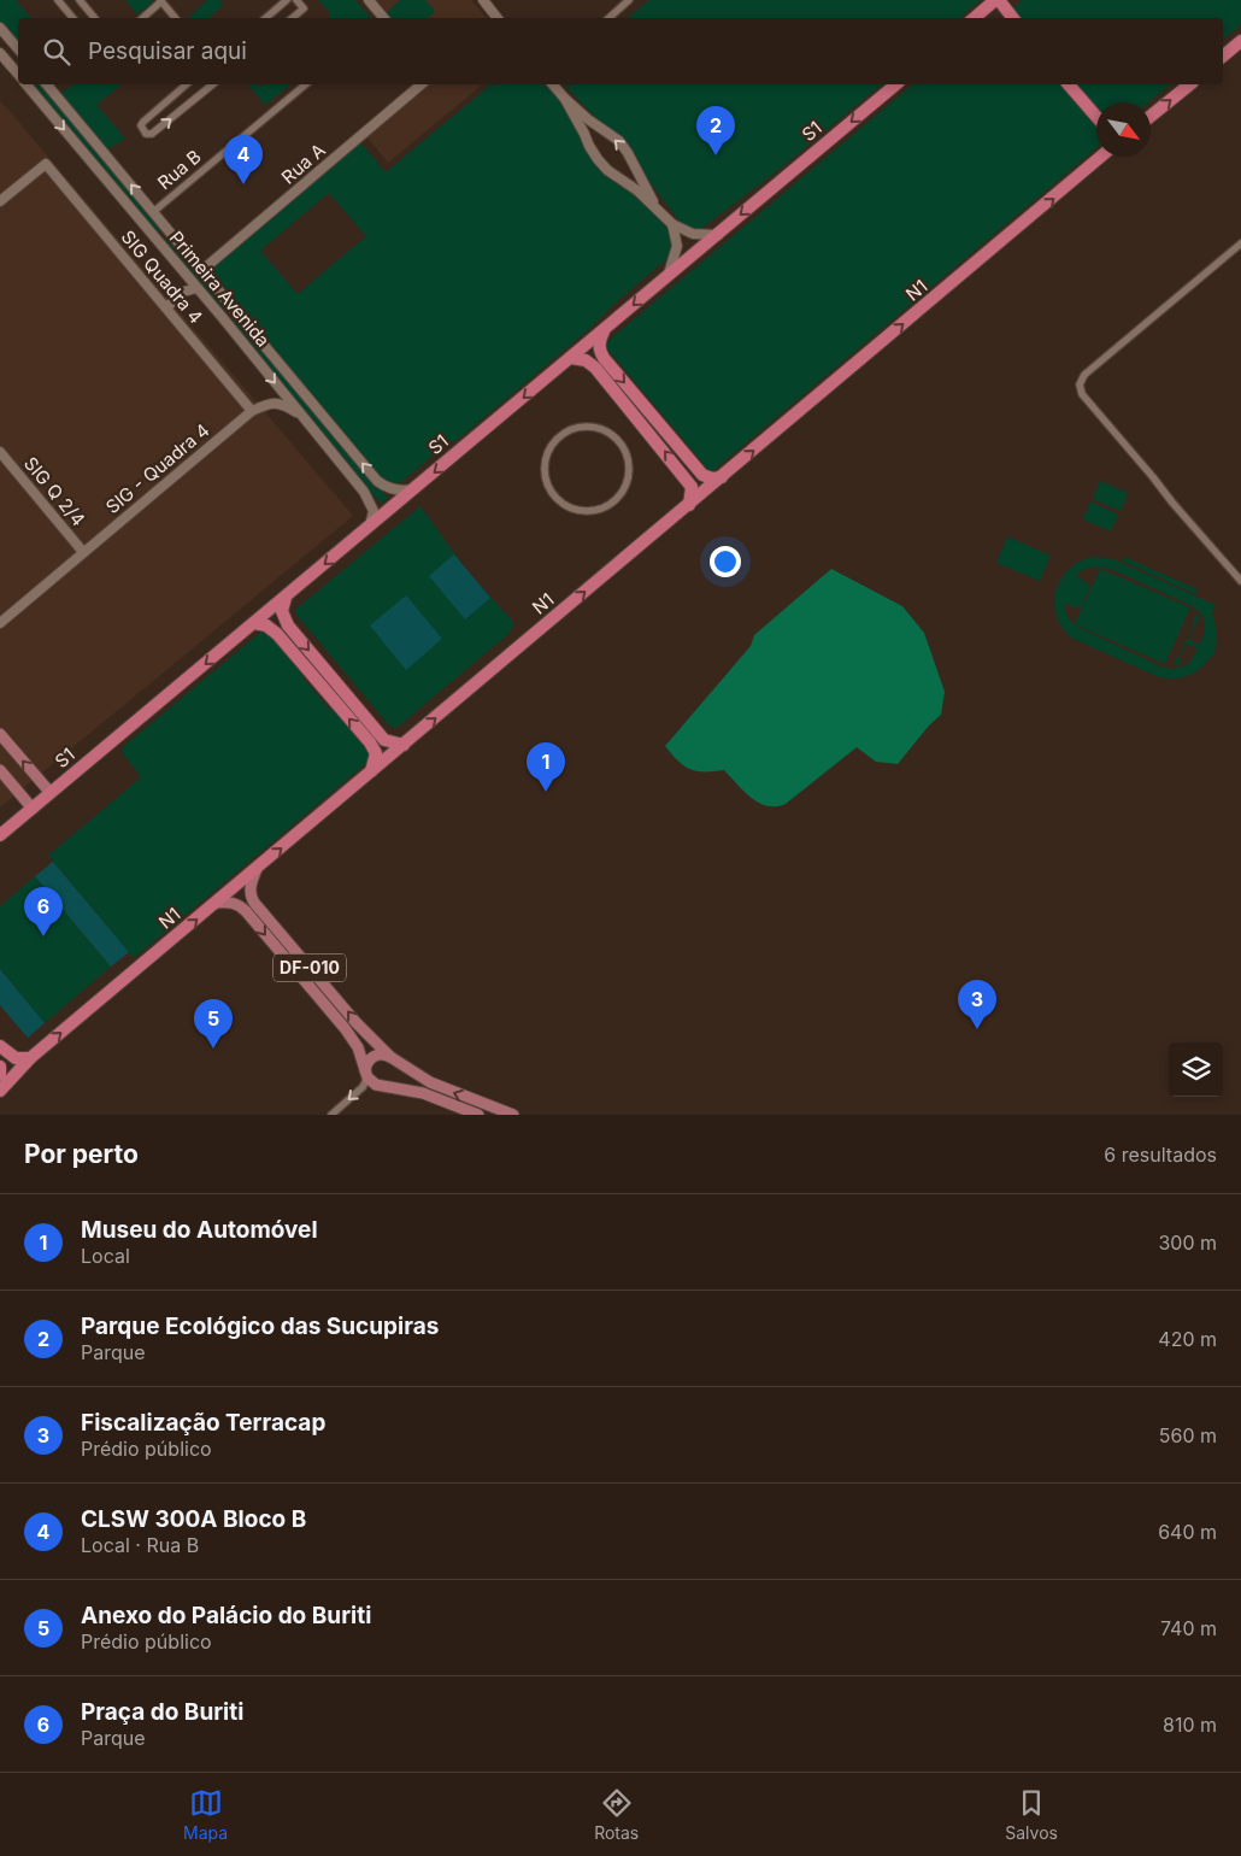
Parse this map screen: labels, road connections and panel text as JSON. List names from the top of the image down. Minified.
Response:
{"streets":{"highway":["S1","N1"],"main road":["DF-010"],"street":["Rua A","Rua B","SIG Quadra 4","Primeira Avenida","SIG - Quadra 4","SIG Q 2/4"]},"crossings":[["S1","Primeira Avenida"],["Rua A","Primeira Avenida"],["Rua B","Primeira Avenida"],["SIG Quadra 4","SIG - Quadra 4"],["N1","DF-010"],["SIG - Quadra 4","SIG Q 2/4"]],"one_way":["S1","N1"],"north":"bottom right","page":{"search":"Pesquisar aqui","pins":["2","4","1","6","3","5"],"heading":["Por perto","6 resultados"],"list":[{"mark":"1","name":"Museu do Automóvel","note":"Local","value":"300 m"},{"mark":"2","name":"Parque Ecológico das Sucupiras","note":"Parque","value":"420 m"},{"mark":"3","name":"Fiscalização Terracap","note":"Prédio público","value":"560 m"},{"mark":"4","name":"CLSW 300A Bloco B","note":"Local · Rua B","value":"640 m"},{"mark":"5","name":"Anexo do Palácio do Buriti","note":"Prédio público","value":"740 m"},{"mark":"6","name":"Praça do Buriti","note":"Parque","value":"810 m"}],"nav":["Mapa","Rotas","Salvos"]}}
